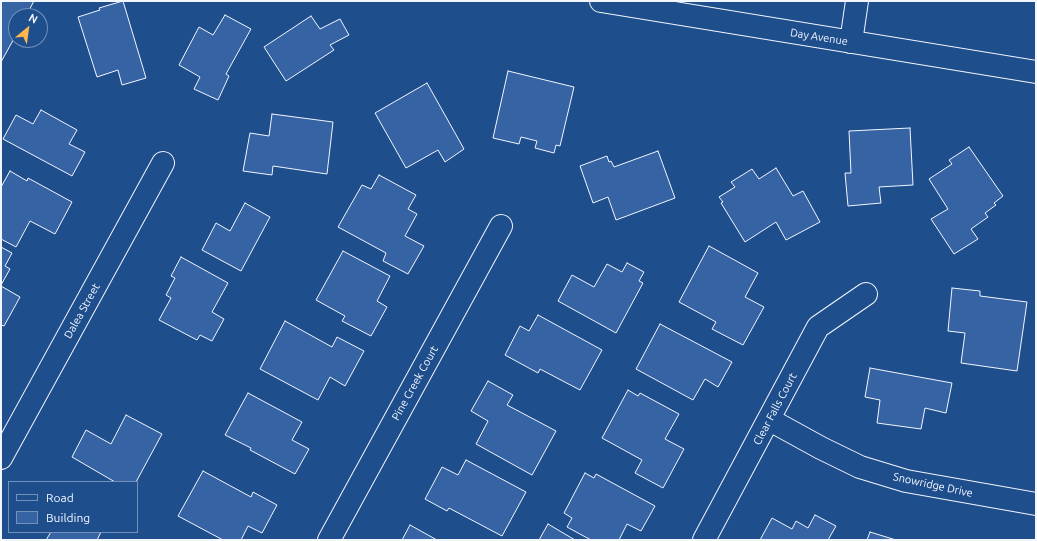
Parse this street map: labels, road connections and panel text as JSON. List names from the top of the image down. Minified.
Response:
{"streets":{"street":["Day Avenue","Dalea Street","Pine Creek Court","Clear Falls Court","Snowridge Drive"]},"crossings":[["Clear Falls Court","Snowridge Drive"]],"legend":["Road","Building"],"north":"top right"}
